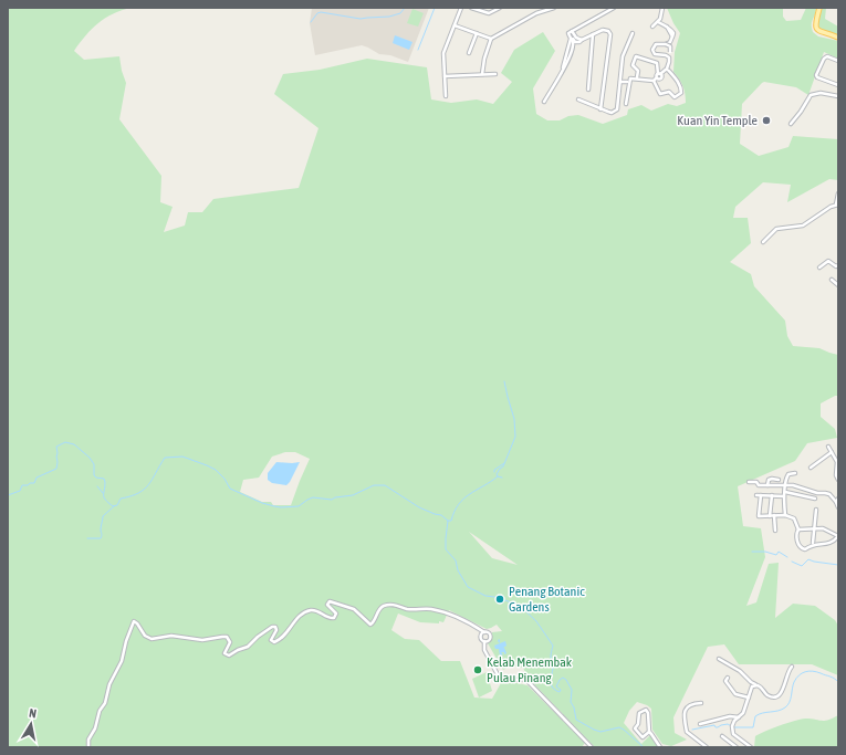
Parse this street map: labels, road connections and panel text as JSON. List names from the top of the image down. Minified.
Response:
{"places":["Kuan Yin Temple","Penang Botanic Gardens","Kelab Menembak Pulau Pinang"],"north":"top"}
